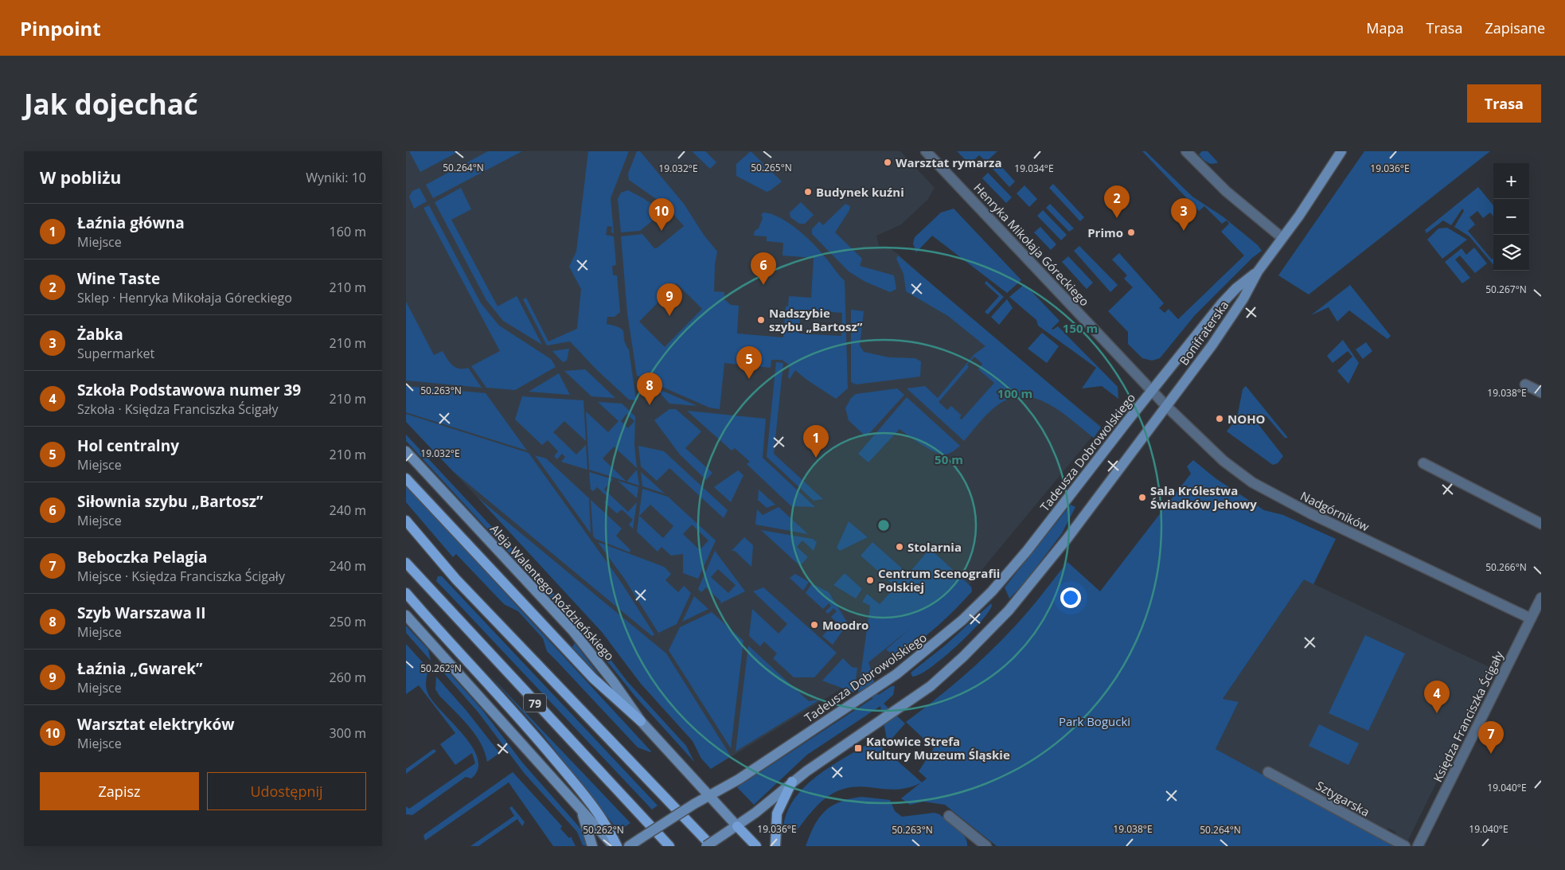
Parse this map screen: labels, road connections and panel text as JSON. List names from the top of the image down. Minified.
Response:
{"streets":{"main road":["79"],"street":["Henryka Mikołaja Góreckiego","Bonifraterska","Tadeusza Dobrowolskiego","Nadgórników","Aleja Walentego Roździeńskiego","Księdza Franciszka Ścigały","Sztygarska"]},"crossings":[["Henryka Mikołaja Góreckiego","Bonifraterska"],["Henryka Mikołaja Góreckiego","Tadeusza Dobrowolskiego"],["Henryka Mikołaja Góreckiego","Nadgórników"],["Bonifraterska","Tadeusza Dobrowolskiego"],["Bonifraterska","Nadgórników"],["Tadeusza Dobrowolskiego","Nadgórników"],["Tadeusza Dobrowolskiego","Aleja Walentego Roździeńskiego"],["Nadgórników","Księdza Franciszka Ścigały"]],"parks":["Park Bogucki"],"places":{"other":["Warsztat rymarza","Budynek kuźni","Primo","Nadszybie szybu „Bartosz”","NOHO","Sala Królestwa Świadków Jehowy","Stolarnia","Centrum Scenografii Polskiej","Moodro"],"transit":["Katowice Strefa Kultury Muzeum Śląskie"]},"page":{"header":"Pinpoint","nav":["Mapa","Trasa","Zapisane"],"buttons":["Trasa",["Zapisz","Udostępnij"]],"title":"Jak dojechać","heading":["W pobliżu","Wyniki: 10"],"map_buttons":["+","−"],"pins":["2","3","10","6","9","5","8","1","4","7"],"list":[{"mark":"1","name":"Łaźnia główna","note":"Miejsce","value":"160 m"},{"mark":"2","name":"Wine Taste","note":"Sklep · Henryka Mikołaja Góreckiego","value":"210 m"},{"mark":"3","name":"Żabka","note":"Supermarket","value":"210 m"},{"mark":"4","name":"Szkoła Podstawowa numer 39","note":"Szkoła · Księdza Franciszka Ścigały","value":"210 m"},{"mark":"5","name":"Hol centralny","note":"Miejsce","value":"210 m"},{"mark":"6","name":"Siłownia szybu „Bartosz”","note":"Miejsce","value":"240 m"},{"mark":"7","name":"Beboczka Pelagia","note":"Miejsce · Księdza Franciszka Ścigały","value":"240 m"},{"mark":"8","name":"Szyb Warszawa II","note":"Miejsce","value":"250 m"},{"mark":"9","name":"Łaźnia „Gwarek”","note":"Miejsce","value":"260 m"},{"mark":"10","name":"Warsztat elektryków","note":"Miejsce","value":"300 m"}]},"coordinates":["50.265°N","50.264°N","19.032°E","19.034°E","19.036°E","50.267°N","50.263°N","19.038°E","50.266°N","50.262°N","19.040°E"],"rings":["150 m","100 m","50 m"]}
